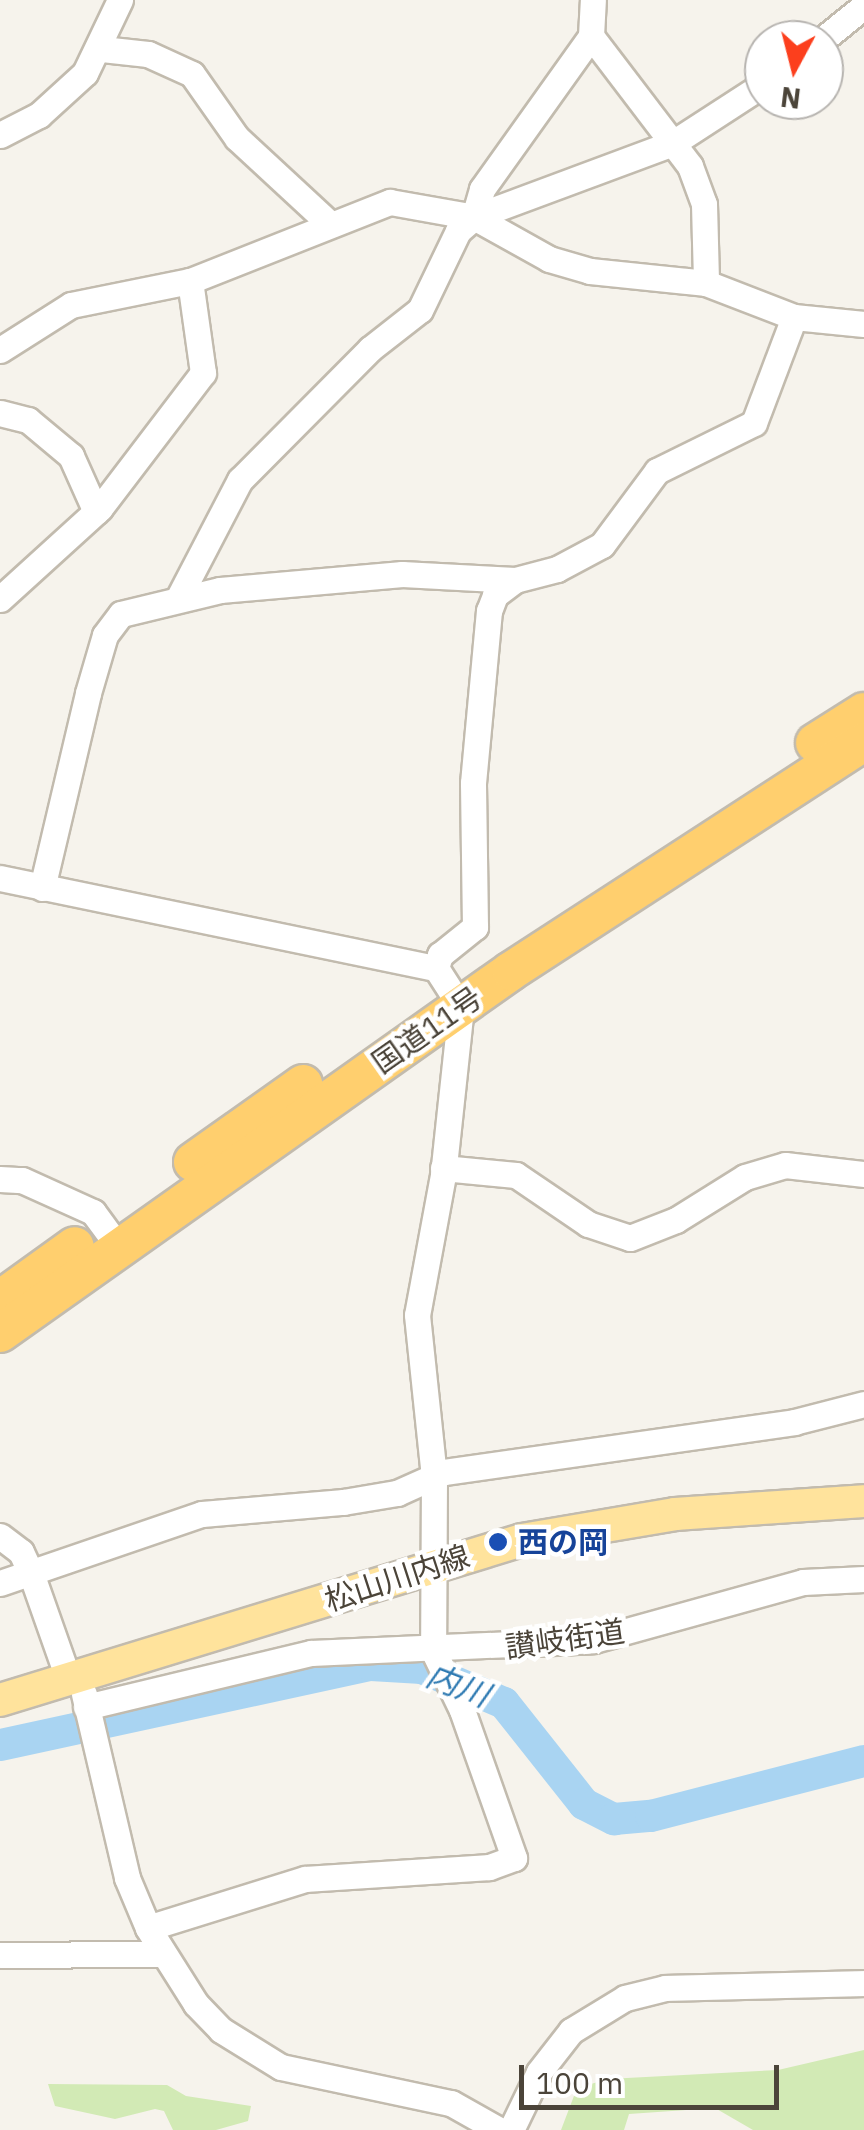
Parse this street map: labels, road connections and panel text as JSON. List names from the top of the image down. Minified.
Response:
{"streets":{"highway":["国道11号"],"main road":["松山川内線"],"street":["讃岐街道"]},"water":["内川"],"places":["西の岡"],"scale_bar":"100 m","north":"bottom"}
